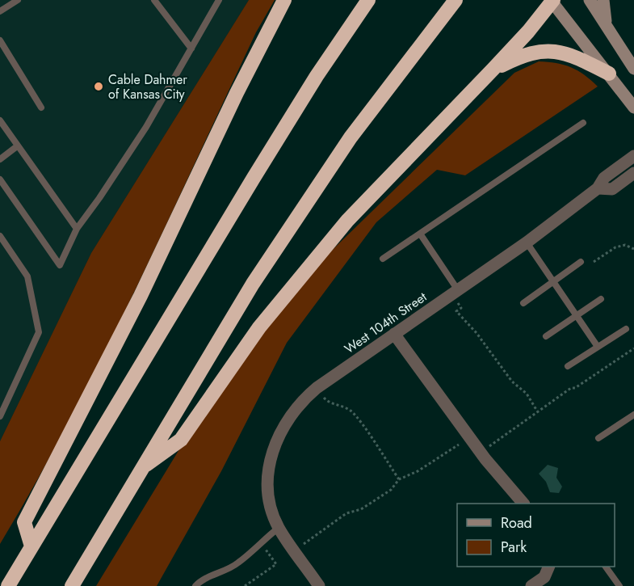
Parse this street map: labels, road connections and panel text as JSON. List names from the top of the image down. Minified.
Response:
{"streets":{"street":["West 104th Street"]},"places":["Cable Dahmer of Kansas City"],"legend":["Road","Park"]}
